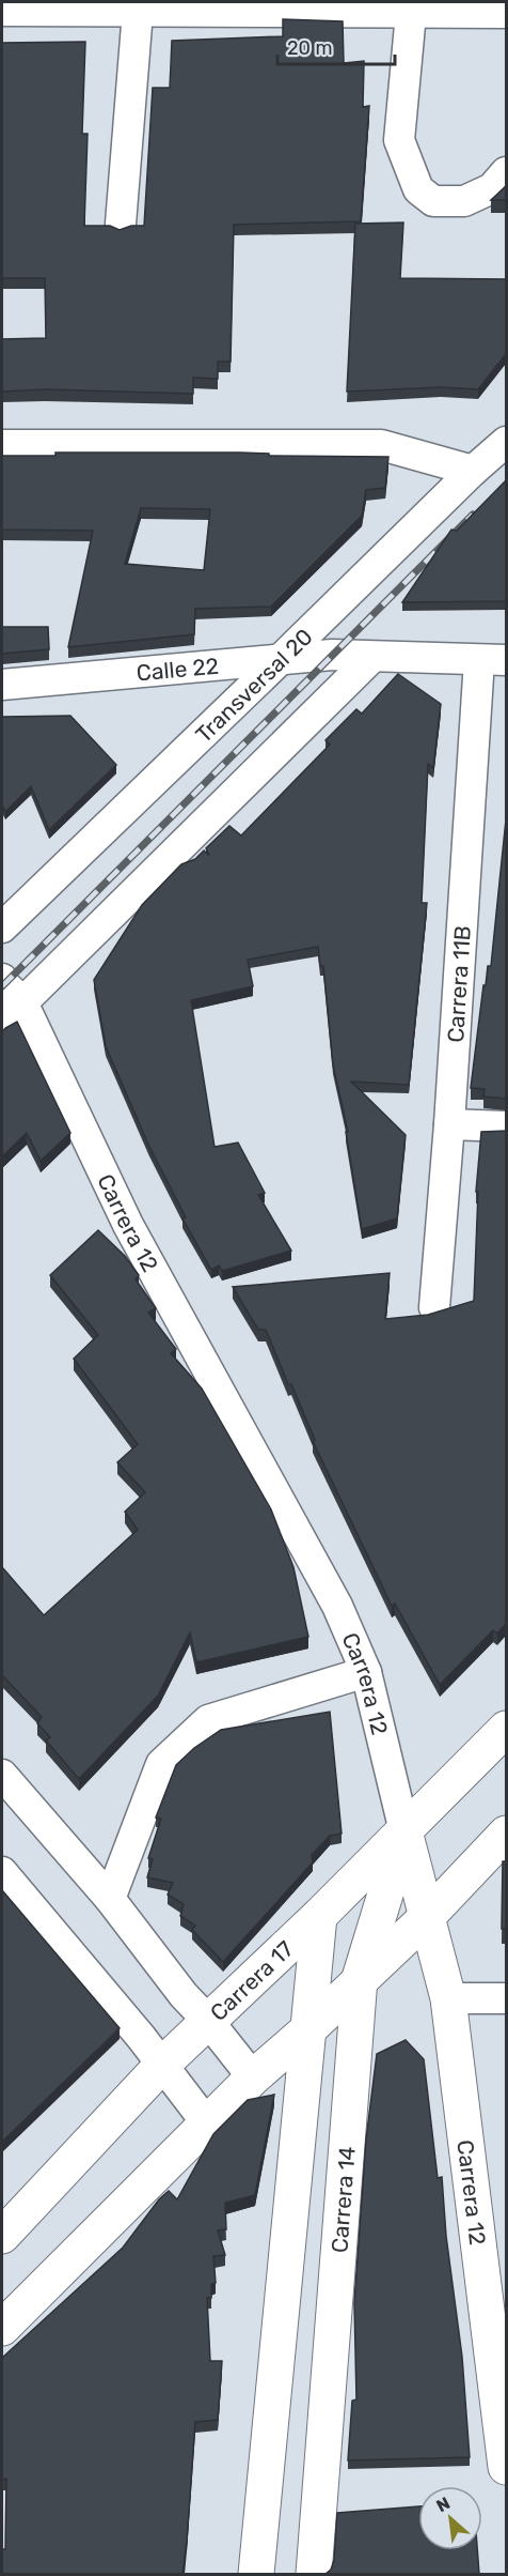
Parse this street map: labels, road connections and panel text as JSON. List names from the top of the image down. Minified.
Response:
{"streets":{"street":["Calle 22","Transversal 20","Carrera 11B","Carrera 12","Carrera 17","Carrera 14"]},"crossings":[["Calle 22","Transversal 20"],["Calle 22","Carrera 11B"],["Carrera 12","Carrera 17"],["Carrera 12","Carrera 14"],["Carrera 17","Carrera 14"]],"scale_bar":"20 m","north":"top left"}
